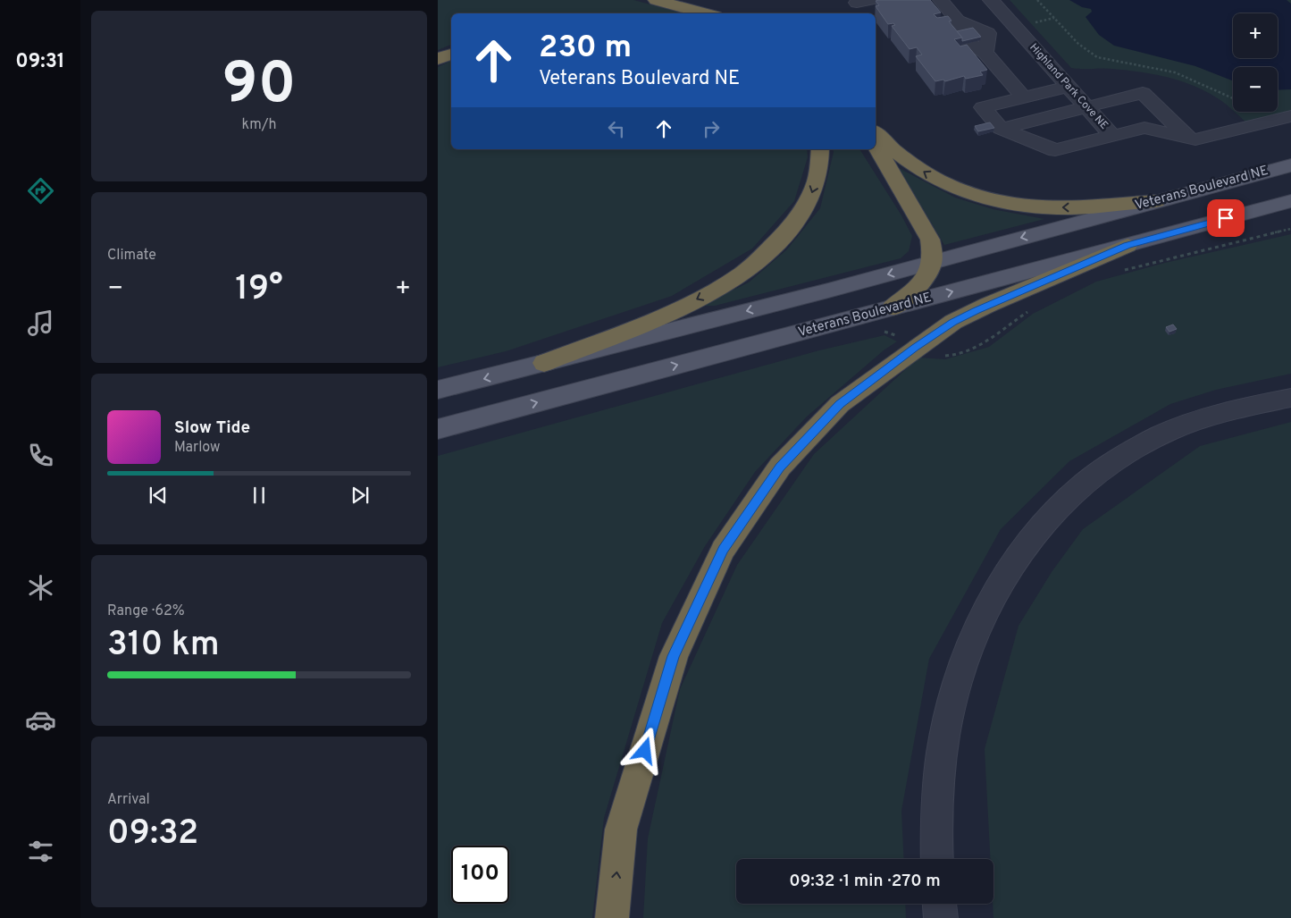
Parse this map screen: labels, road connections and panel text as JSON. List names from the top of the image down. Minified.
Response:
{"streets":{"main road":["Veterans Boulevard NE"],"street":["Highland Park Cove NE"]},"page":{"tabs":"09:31","tile":[["90","km/h"],"Climate",["Range · 62%","310 km"],["Arrival","09:32"]],"map_buttons":["+","−"],"turn":["230 m","Veterans Boulevard NE"],"heat":["−","19°","+"],"song":["Slow Tide","Marlow"],"limit":"100","trip":"09:32 · 1 min · 270 m"}}
